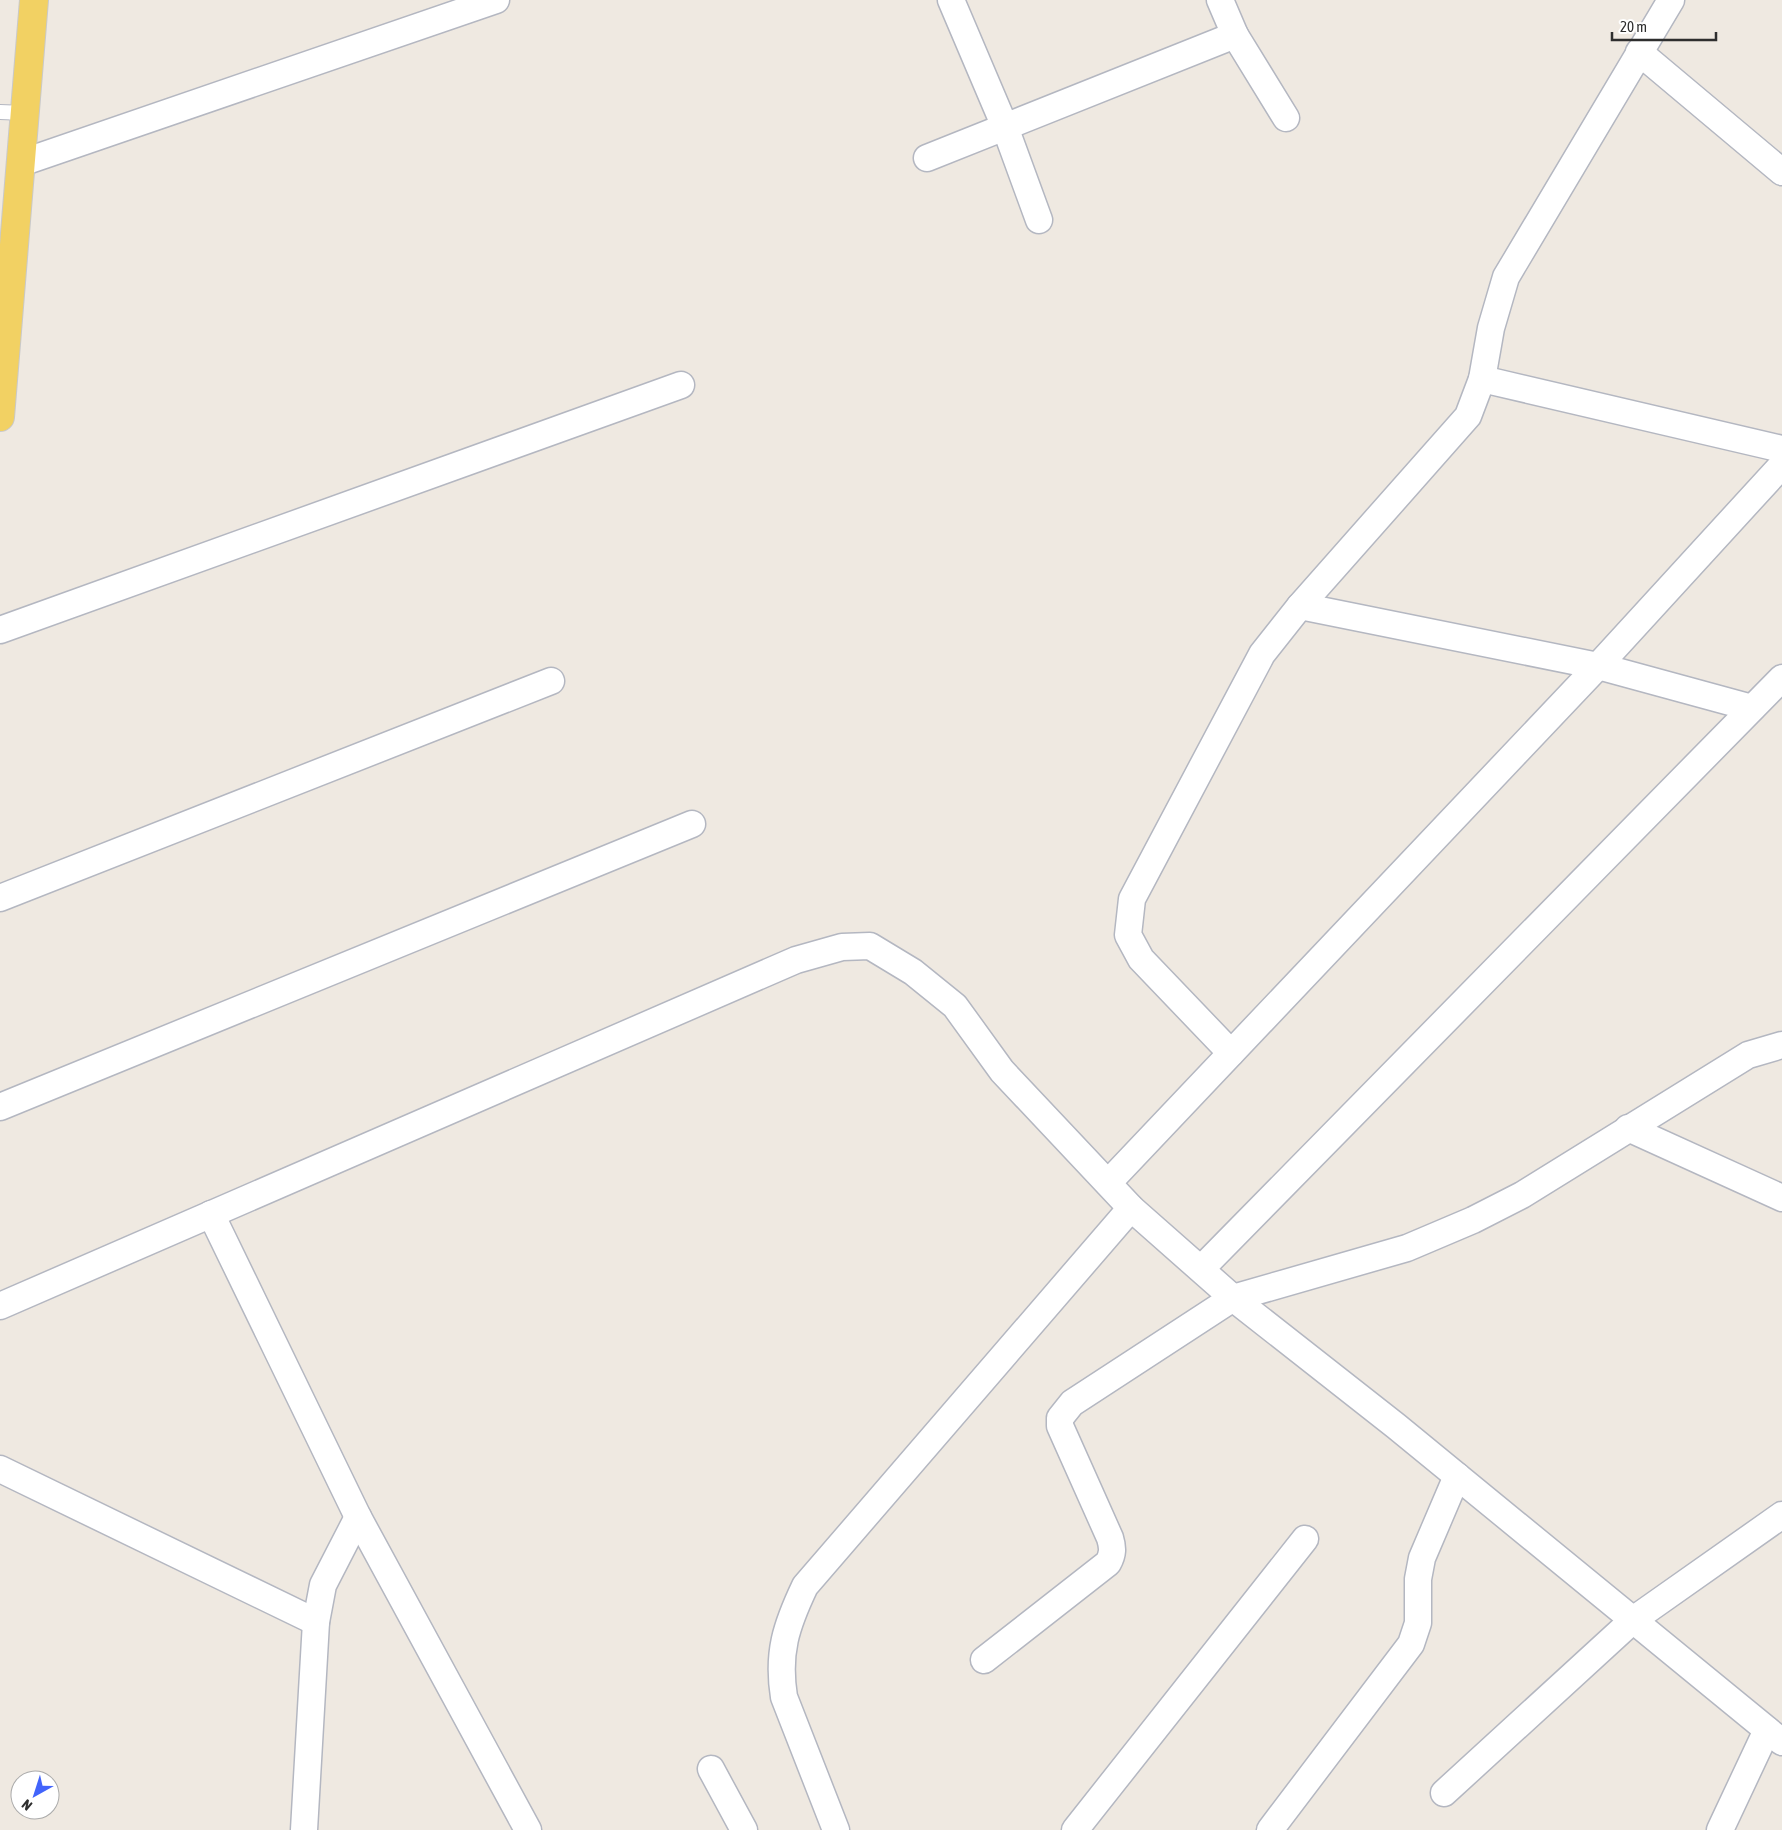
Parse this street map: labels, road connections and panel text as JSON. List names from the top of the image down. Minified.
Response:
{"scale_bar":"20 m","north":"bottom left"}
